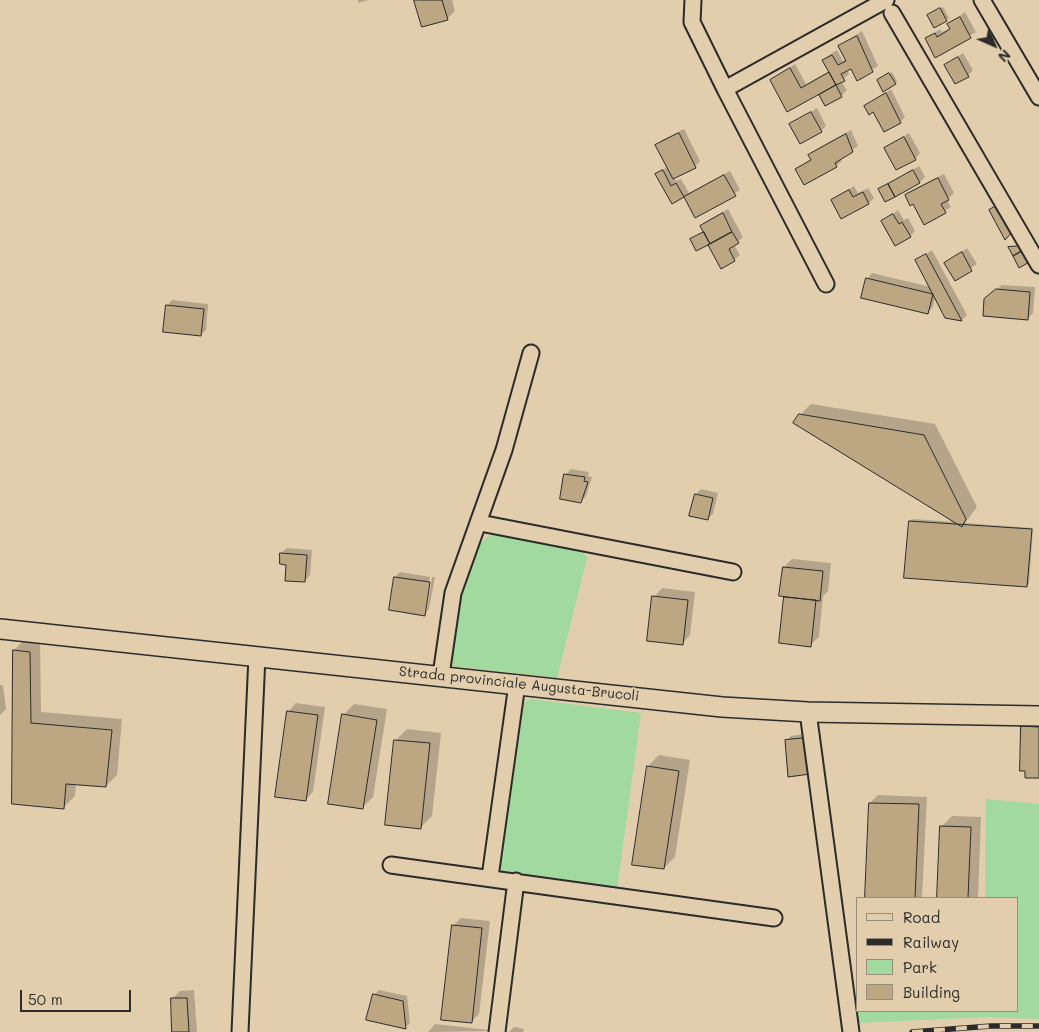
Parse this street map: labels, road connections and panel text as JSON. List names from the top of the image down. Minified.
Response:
{"streets":{"main road":["Strada provinciale Augusta-Brucoli"]},"legend":["Road","Railway","Park","Building"],"scale_bar":"50 m","north":"bottom right"}
